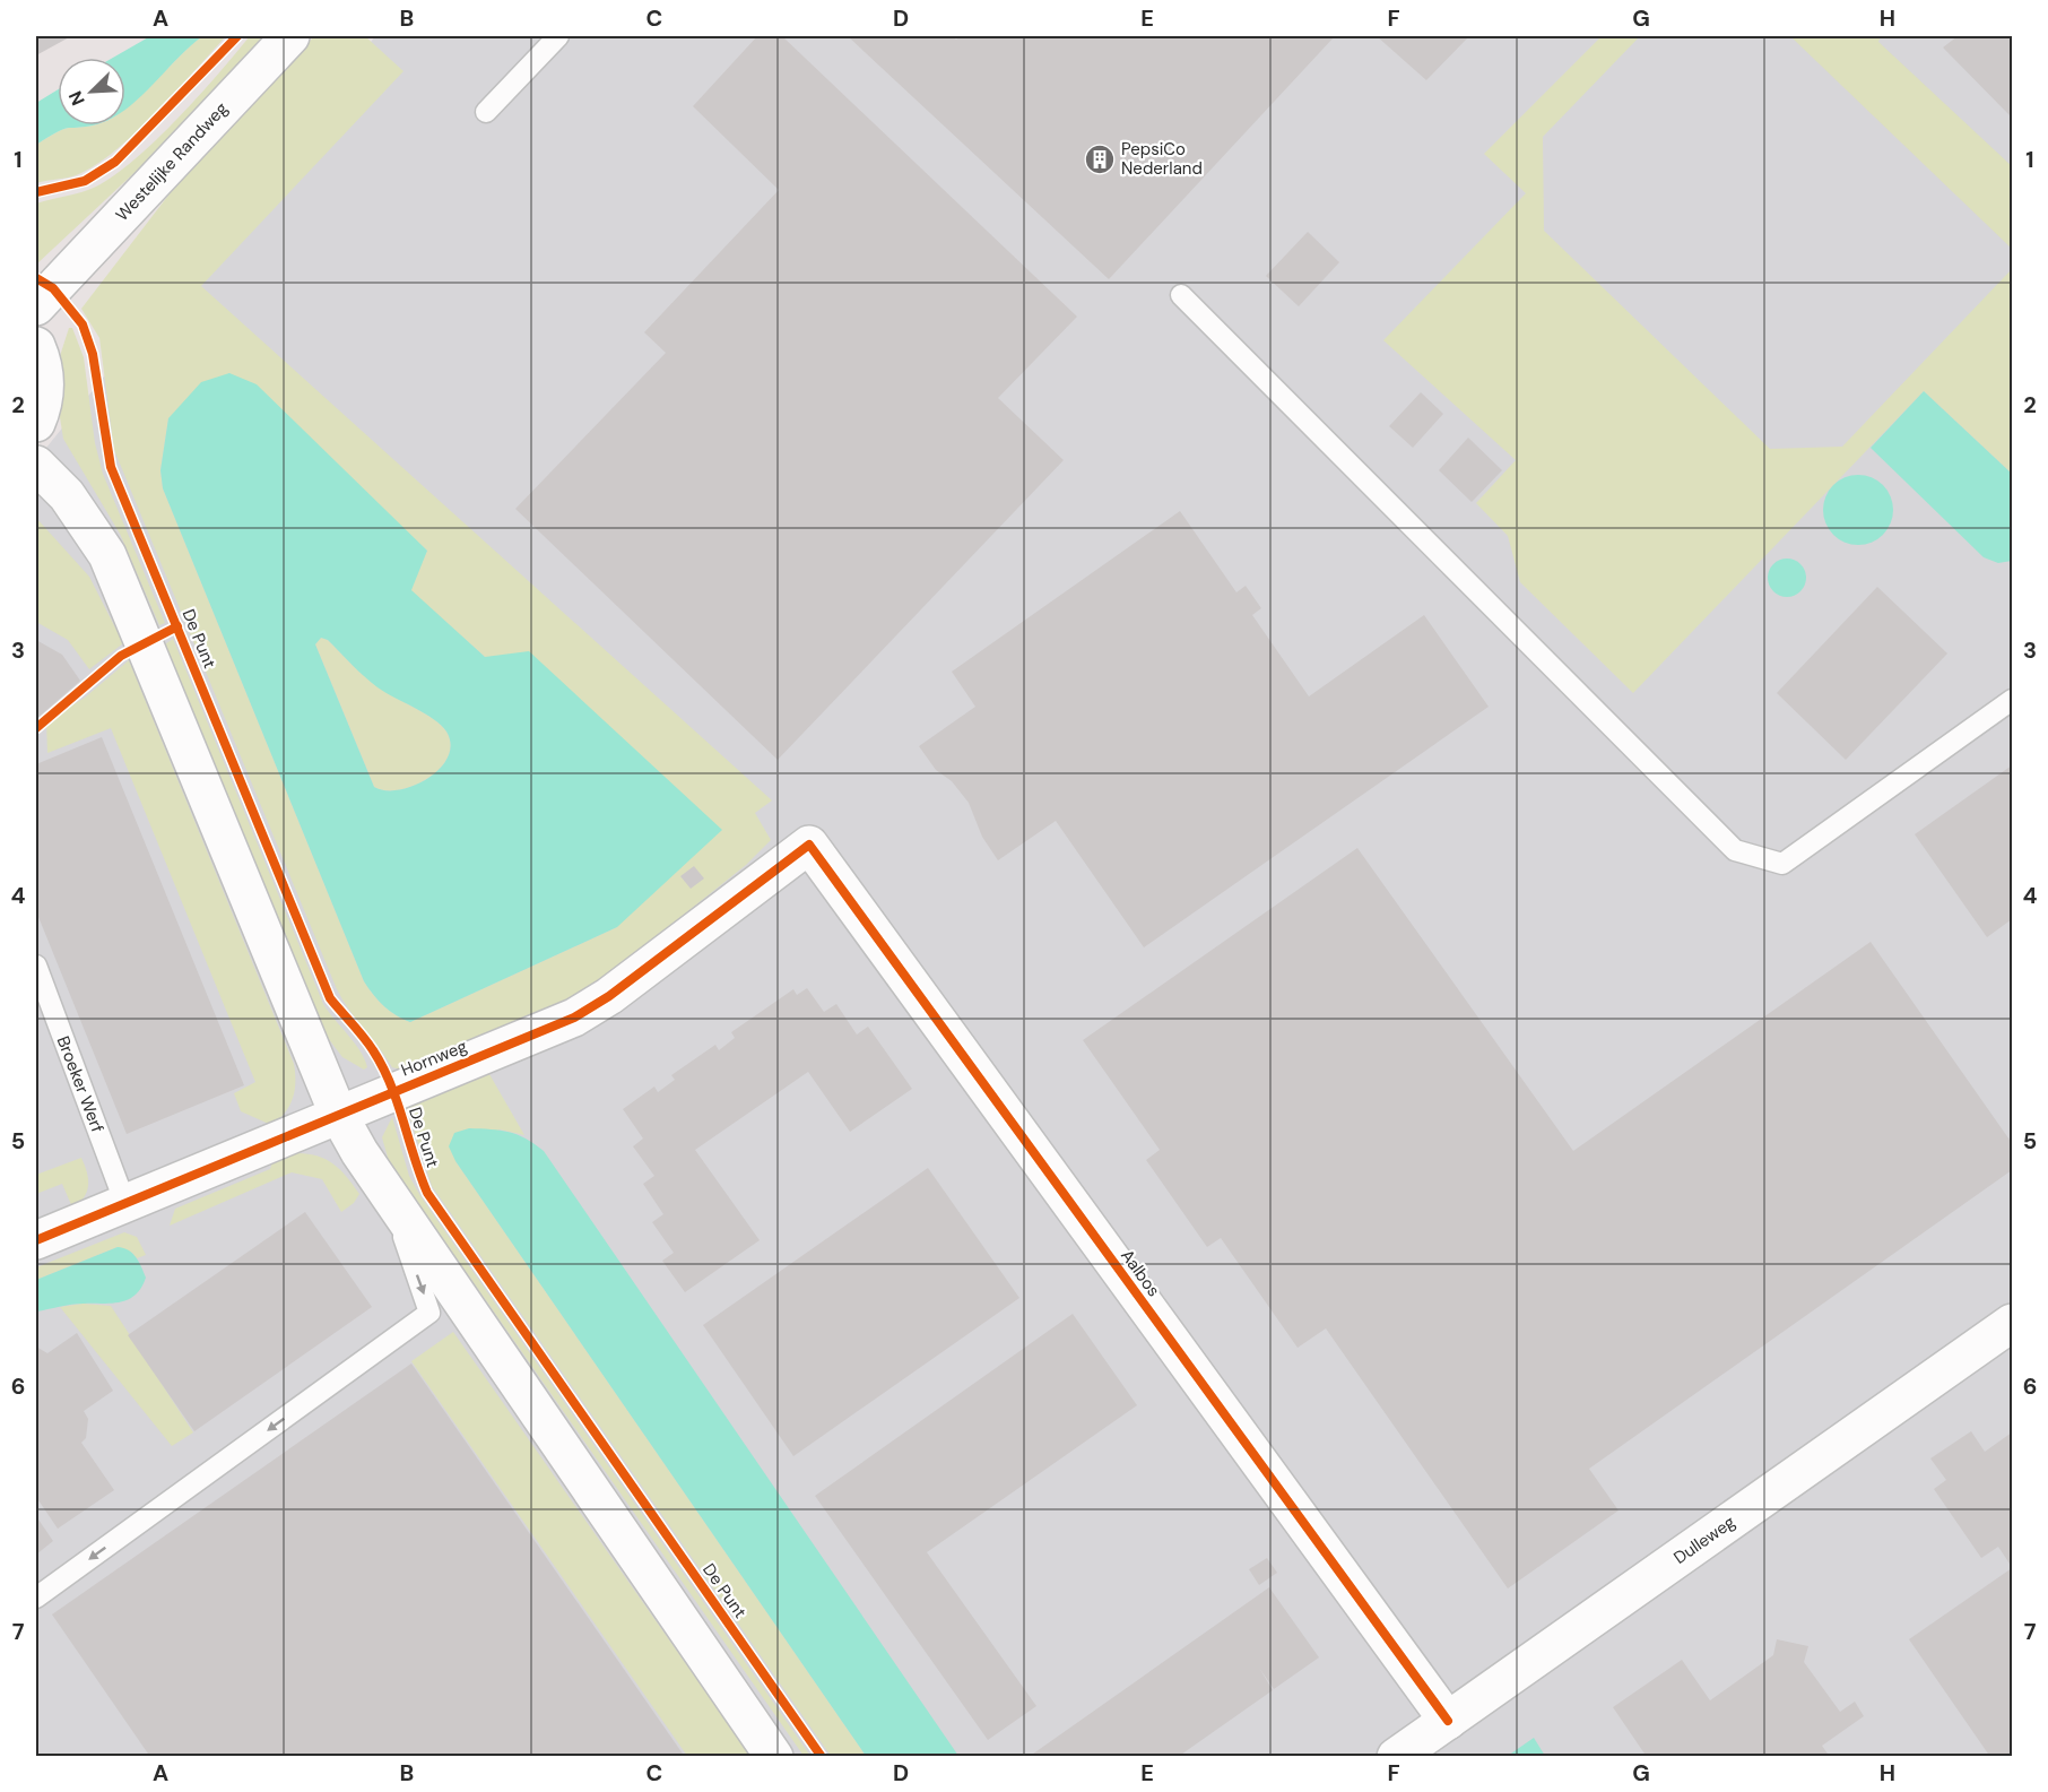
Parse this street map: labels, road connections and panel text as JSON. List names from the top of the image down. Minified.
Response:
{"streets":{"street":["Westelijke Randweg","Hornweg","Aalbos","Dulleweg"],"lane":["Broeker Werf"],"cycle path":["De Punt"]},"crossings":[["Hornweg","Broeker Werf"],["Hornweg","Aalbos"],["Aalbos","Dulleweg"]],"places":{"building":["PepsiCo Nederland"]},"north":"bottom left","grid":{"columns":["A","B","C","D","E","F","G","H"],"rows":["1","2","3","4","5","6","7"]}}
